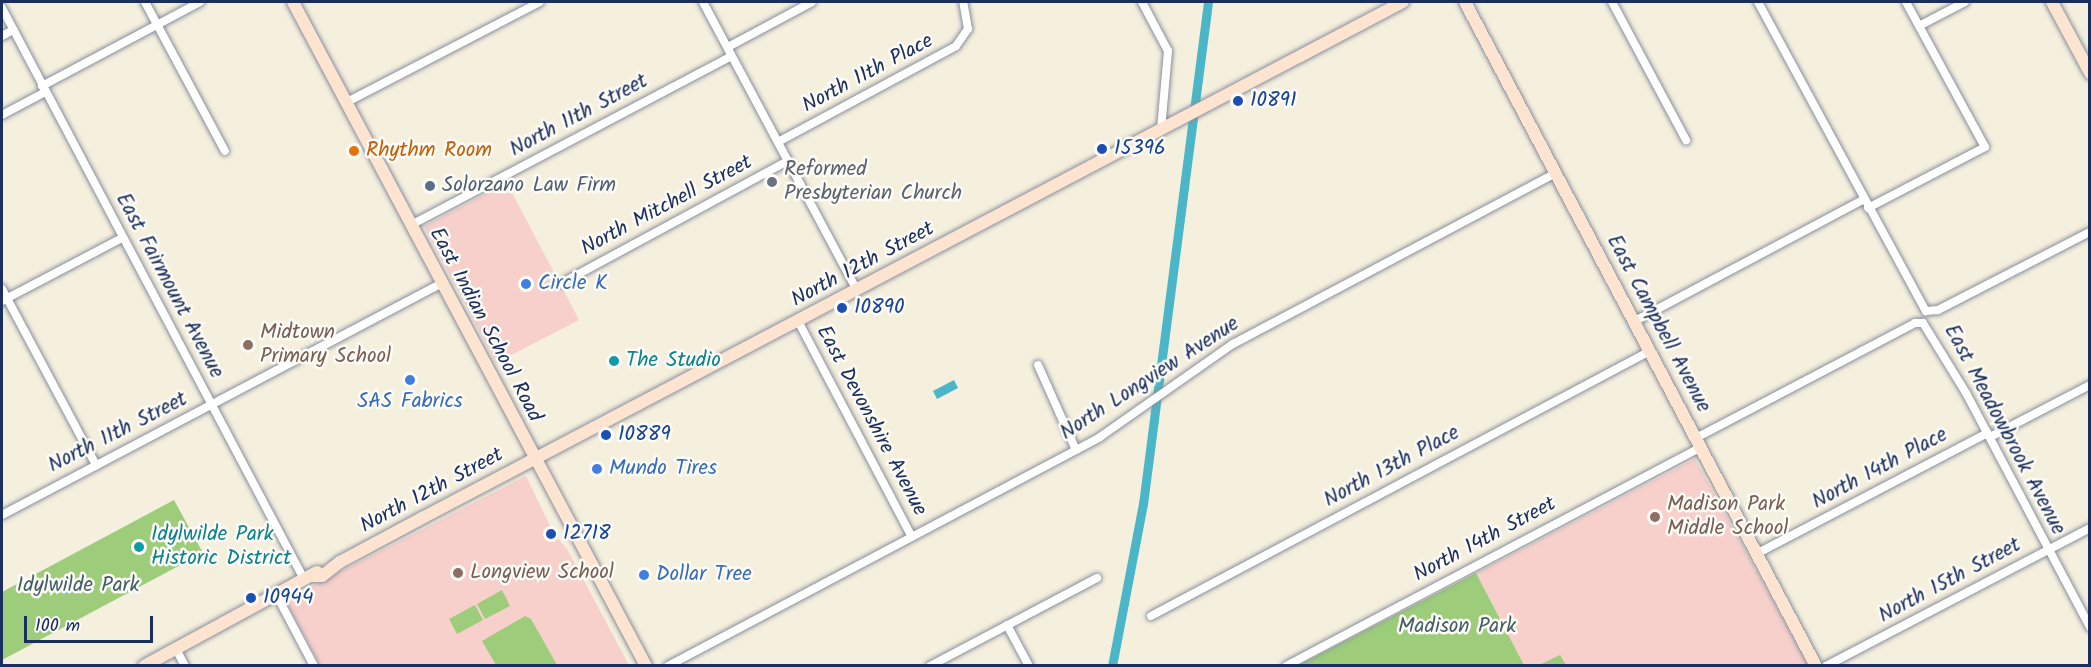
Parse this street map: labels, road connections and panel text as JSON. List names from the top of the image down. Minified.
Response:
{"streets":{"street":["North 11th Place","North 11th Street","North Mitchell Street","North 12th Street","East Fairmount Avenue","East Campbell Avenue","East Indian School Road","North Longview Avenue","East Devonshire Avenue","East Meadowbrook Avenue","North 13th Place","North 14th Place","North 14th Street","North 15th Street"]},"crossings":[["North 11th Street","East Fairmount Avenue"],["North 11th Street","East Indian School Road"],["North 12th Street","East Fairmount Avenue"],["North 12th Street","East Indian School Road"],["North 12th Street","East Devonshire Avenue"],["East Campbell Avenue","North Longview Avenue"],["East Campbell Avenue","North 13th Place"],["East Campbell Avenue","North 14th Place"],["East Campbell Avenue","North 14th Street"],["North Longview Avenue","East Devonshire Avenue"],["East Meadowbrook Avenue","North 14th Place"],["East Meadowbrook Avenue","North 14th Street"],["East Meadowbrook Avenue","North 15th Street"]],"parks":["Idylwilde Park","Madison Park"],"places":["10891","15396","Rhythm Room","Reformed Presbyterian Church","Solorzano Law Firm","Circle K","10890","Midtown Primary School","The Studio","SAS Fabrics","10889","Mundo Tires","Madison Park Middle School","12718","Idylwilde Park Historic District","Longview School","Dollar Tree","10944"],"scale_bar":"100 m"}
